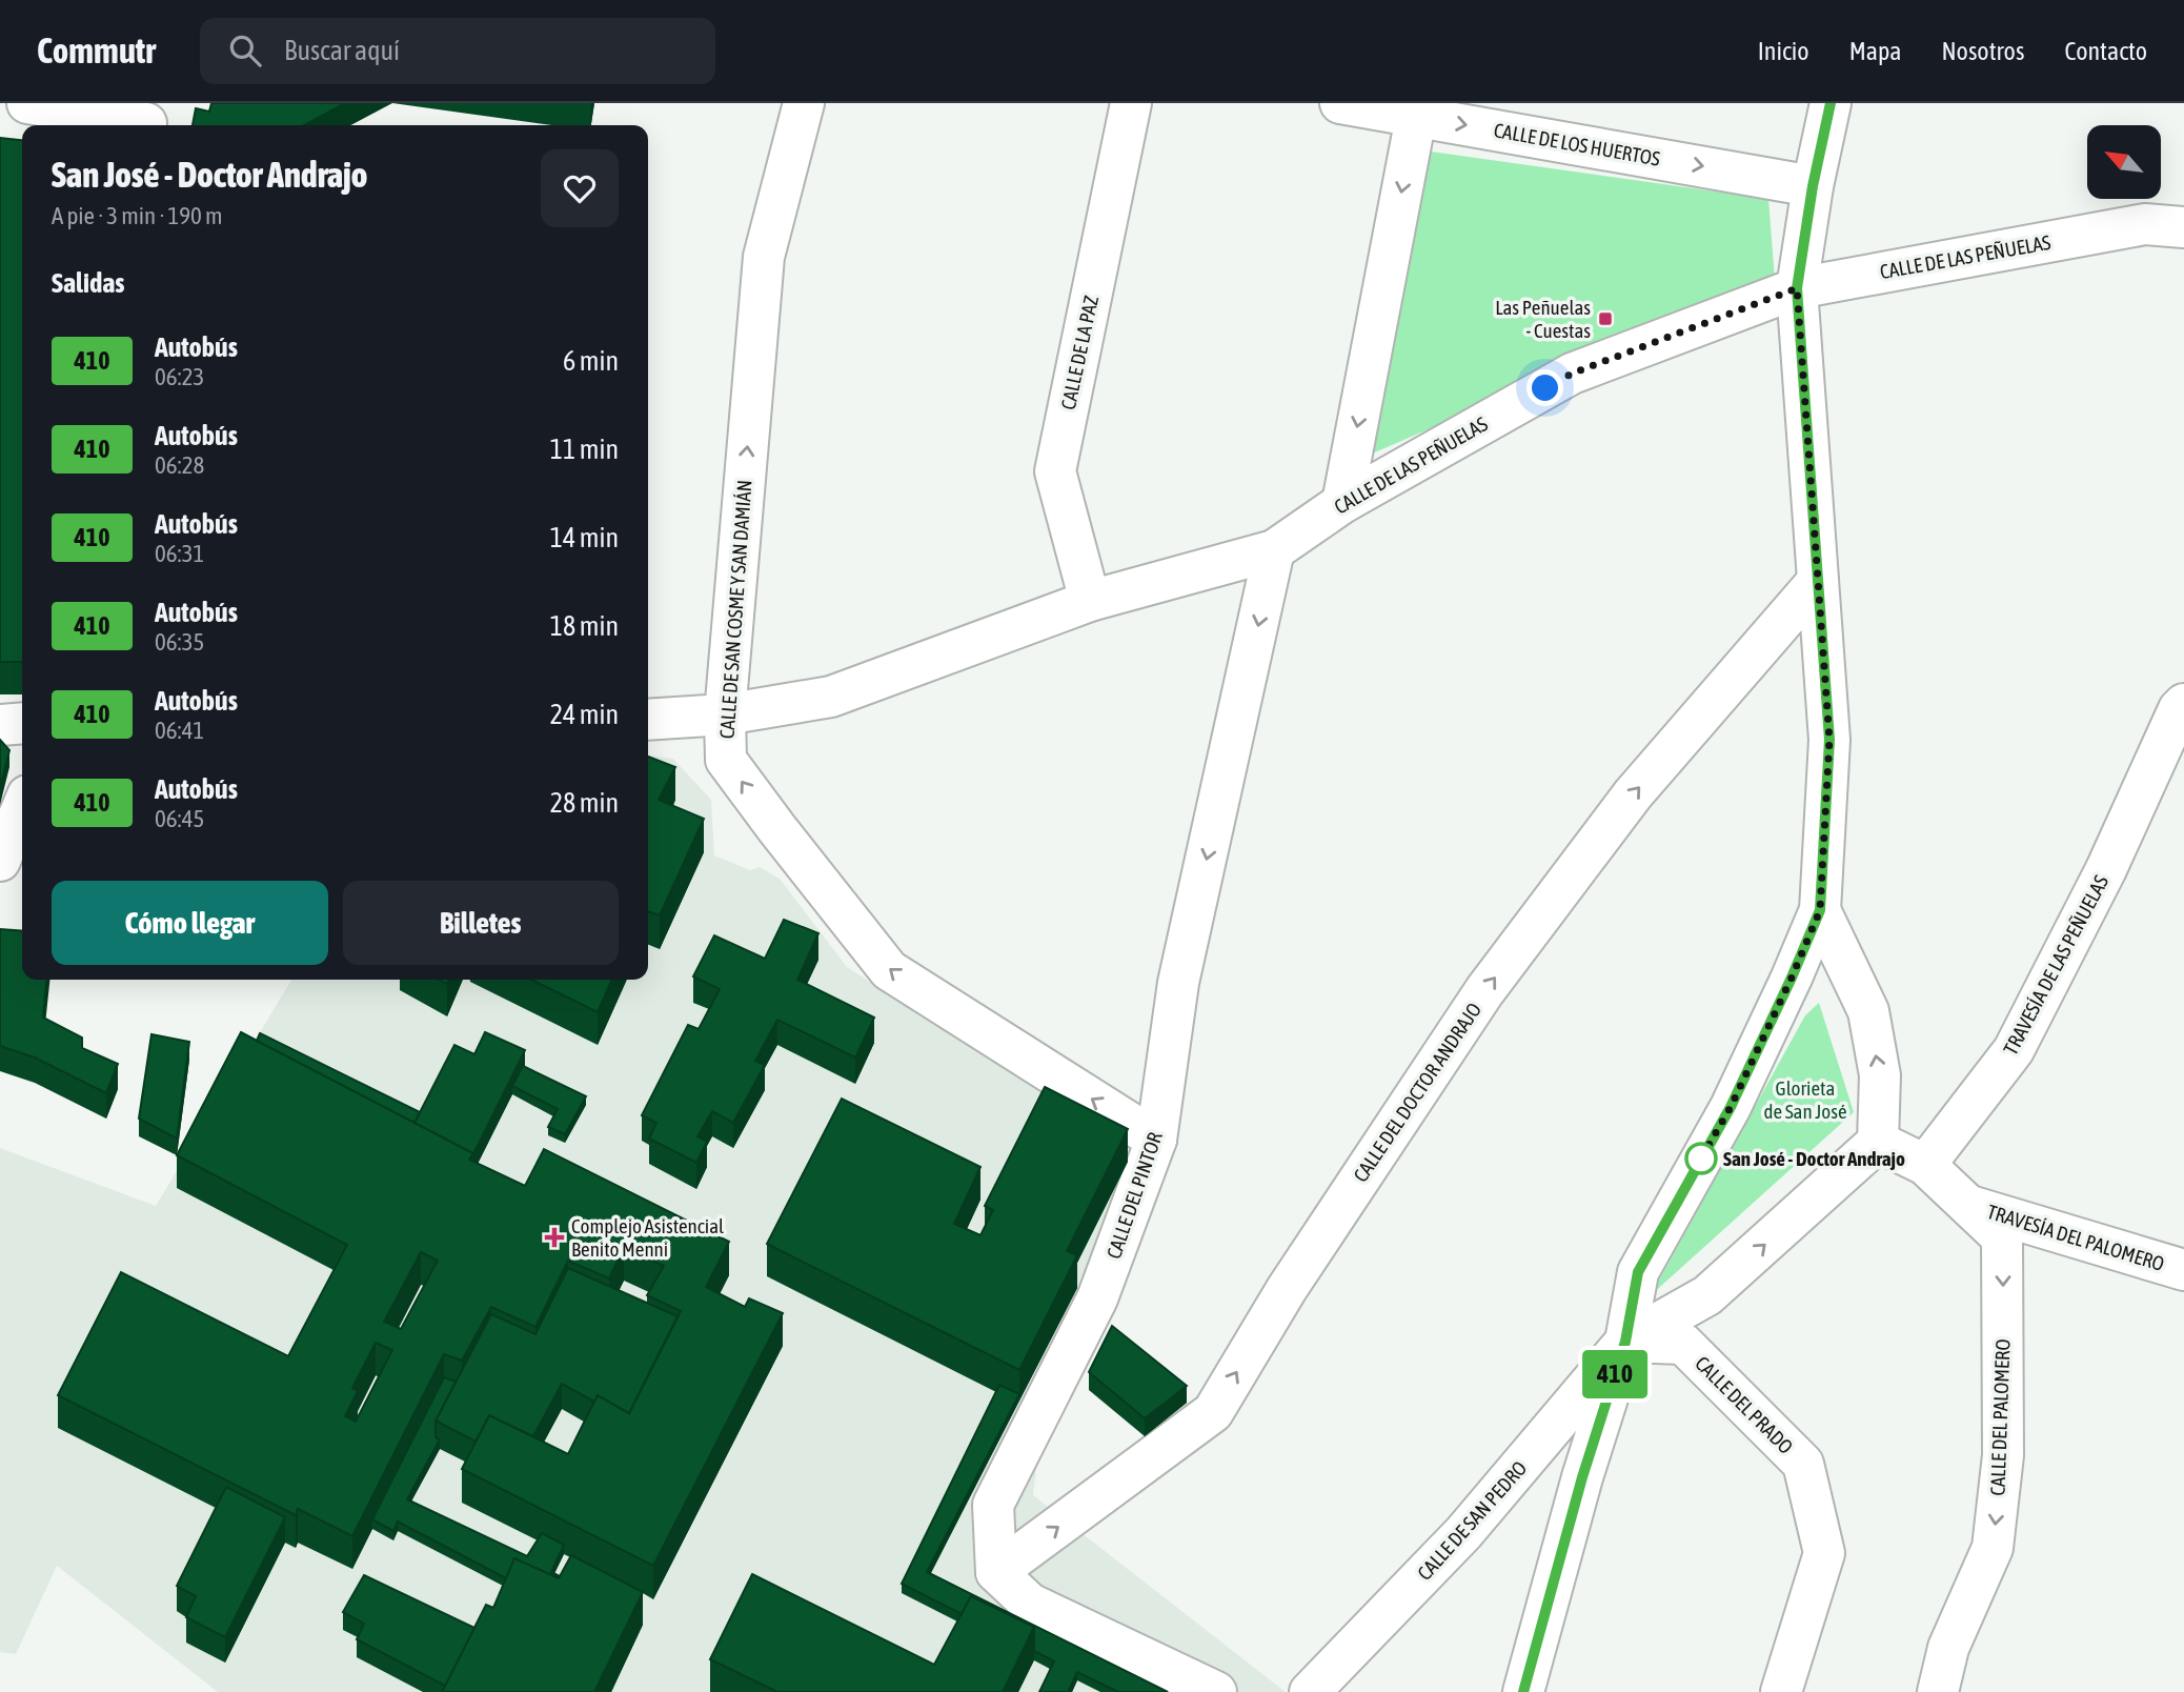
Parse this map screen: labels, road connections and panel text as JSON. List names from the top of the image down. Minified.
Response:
{"streets":{"street":["CALLE DE LOS HUERTOS","CALLE DE LAS PEÑUELAS","CALLE DE LA PAZ","CALLE DE SAN COSME Y SAN DAMIÁN","TRAVESÍA DE LAS PEÑUELAS","CALLE DEL DOCTOR ANDRAJO","CALLE DEL PINTOR","TRAVESÍA DEL PALOMERO","CALLE DEL PRADO","CALLE DEL PALOMERO","CALLE DE SAN PEDRO"]},"crossings":[["CALLE DE LAS PEÑUELAS","CALLE DE LA PAZ"],["CALLE DE LAS PEÑUELAS","CALLE DE SAN COSME Y SAN DAMIÁN"],["CALLE DE LAS PEÑUELAS","CALLE DEL PINTOR"],["CALLE DE SAN COSME Y SAN DAMIÁN","CALLE DEL PINTOR"],["TRAVESÍA DE LAS PEÑUELAS","CALLE DEL PALOMERO"],["CALLE DEL DOCTOR ANDRAJO","CALLE DEL PINTOR"],["TRAVESÍA DEL PALOMERO","CALLE DEL PALOMERO"],["CALLE DEL PRADO","CALLE DE SAN PEDRO"]],"one_way":["CALLE DE LOS HUERTOS","CALLE DE SAN COSME Y SAN DAMIÁN","CALLE DEL PINTOR","CALLE DEL PALOMERO"],"parks":["Glorieta de San José"],"places":{"transit":["Las Peñuelas - Cuestas"],"other":["San José - Doctor Andrajo"],"health":["Complejo Asistencial Benito Menni"]},"lines":["bus line 410"],"north":"top left","page":{"header":"Commutr","search":"Buscar aquí","nav":["Inicio","Mapa","Nosotros","Contacto"],"on_map":"410","heading":[["San José - Doctor Andrajo","A pie · 3 min · 190 m"],"Salidas"],"list":[{"mark":"410","name":"Autobús","note":"06:23","value":"6 min"},{"mark":"410","name":"Autobús","note":"06:28","value":"11 min"},{"mark":"410","name":"Autobús","note":"06:31","value":"14 min"},{"mark":"410","name":"Autobús","note":"06:35","value":"18 min"},{"mark":"410","name":"Autobús","note":"06:41","value":"24 min"},{"mark":"410","name":"Autobús","note":"06:45","value":"28 min"}],"buttons":["Cómo llegar","Billetes"]}}
